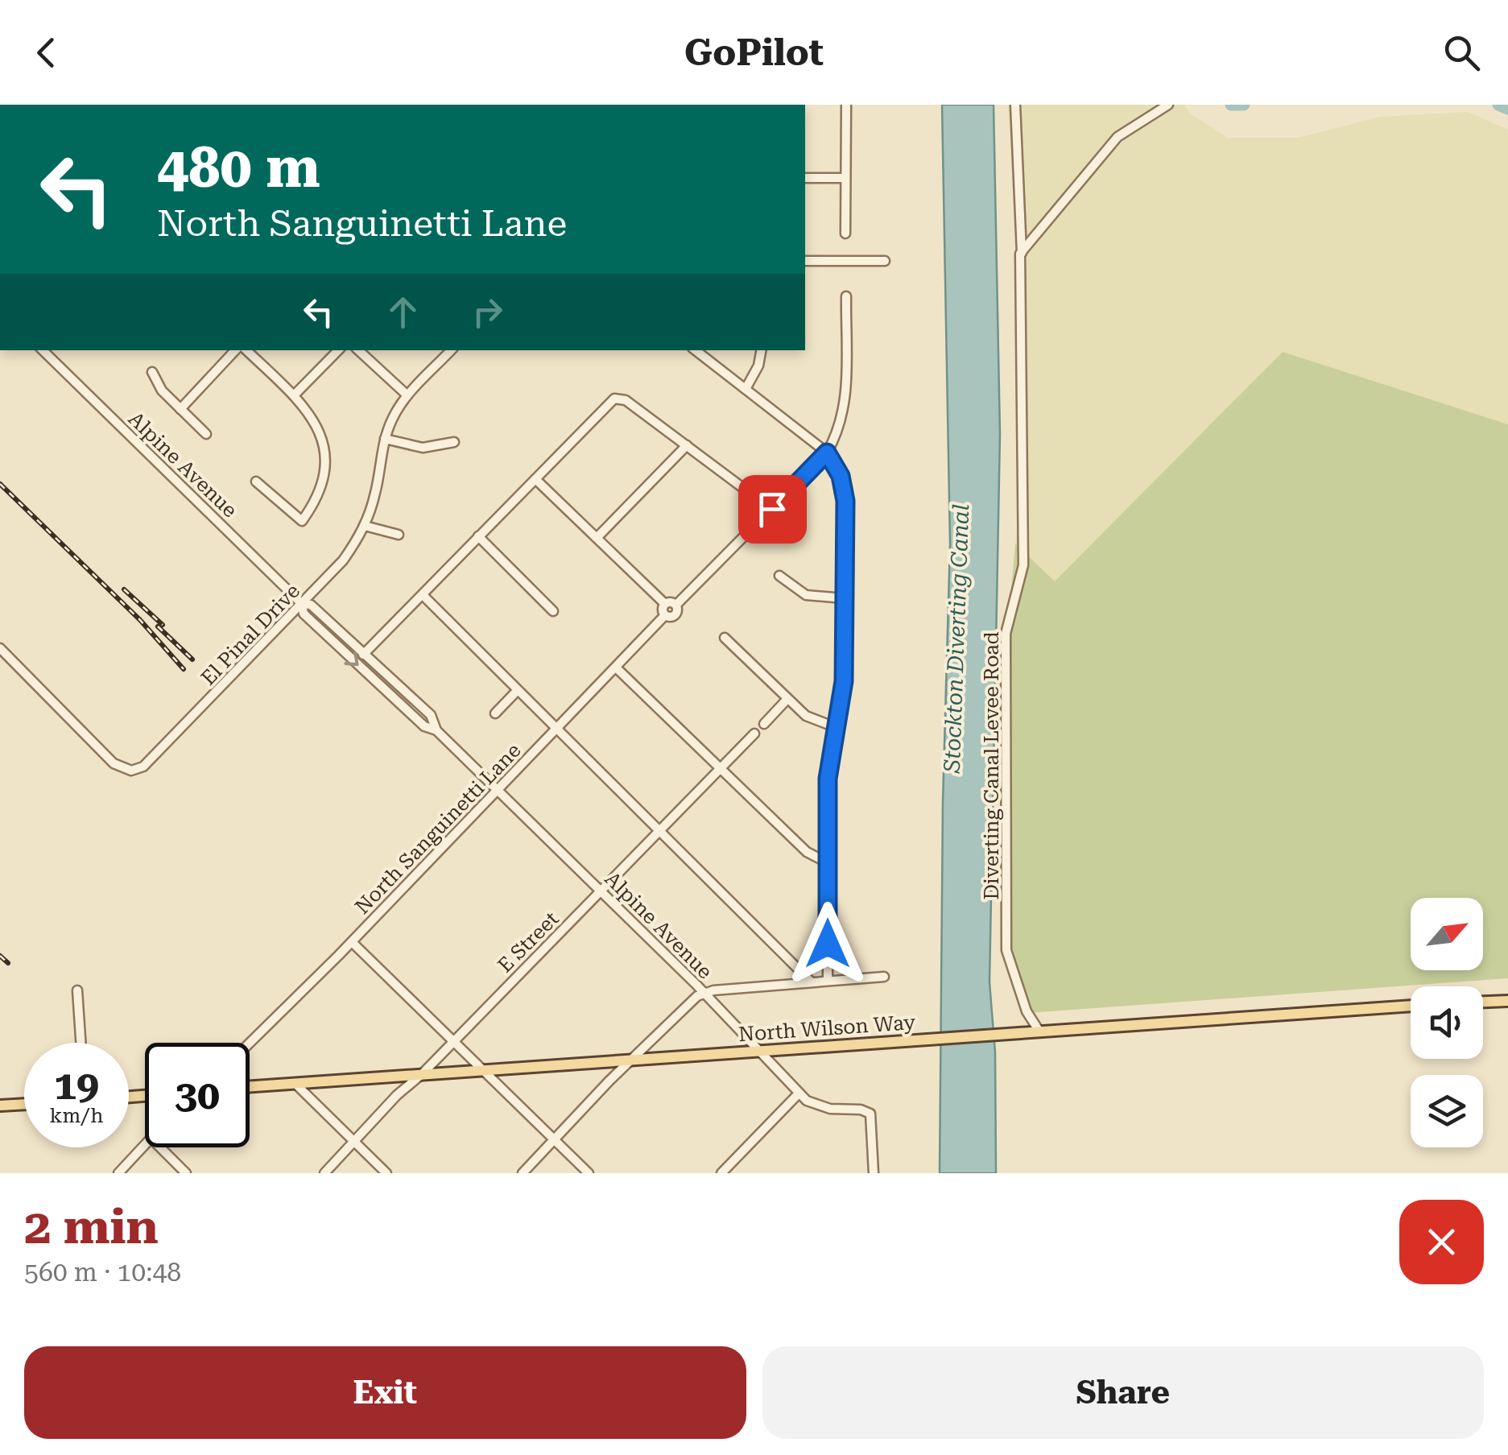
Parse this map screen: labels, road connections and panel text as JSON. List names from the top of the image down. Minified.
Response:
{"streets":{"main road":["North Wilson Way"],"street":["Alpine Avenue","El Pinal Drive","Diverting Canal Levee Road","North Sanguinetti Lane","E Street"]},"crossings":[["Alpine Avenue","El Pinal Drive"],["Alpine Avenue","North Sanguinetti Lane"],["Alpine Avenue","E Street"],["Alpine Avenue","North Wilson Way"],["Diverting Canal Levee Road","North Wilson Way"],["E Street","North Wilson Way"]],"water":["Stockton Diverting Canal"],"north":"top right","page":{"header":"GoPilot","turn":["480 m","North Sanguinetti Lane"],"speed":"19 km/h","limit":"30","heading":["2 min","560 m · 10:48"],"buttons":["Exit","Share"]}}
